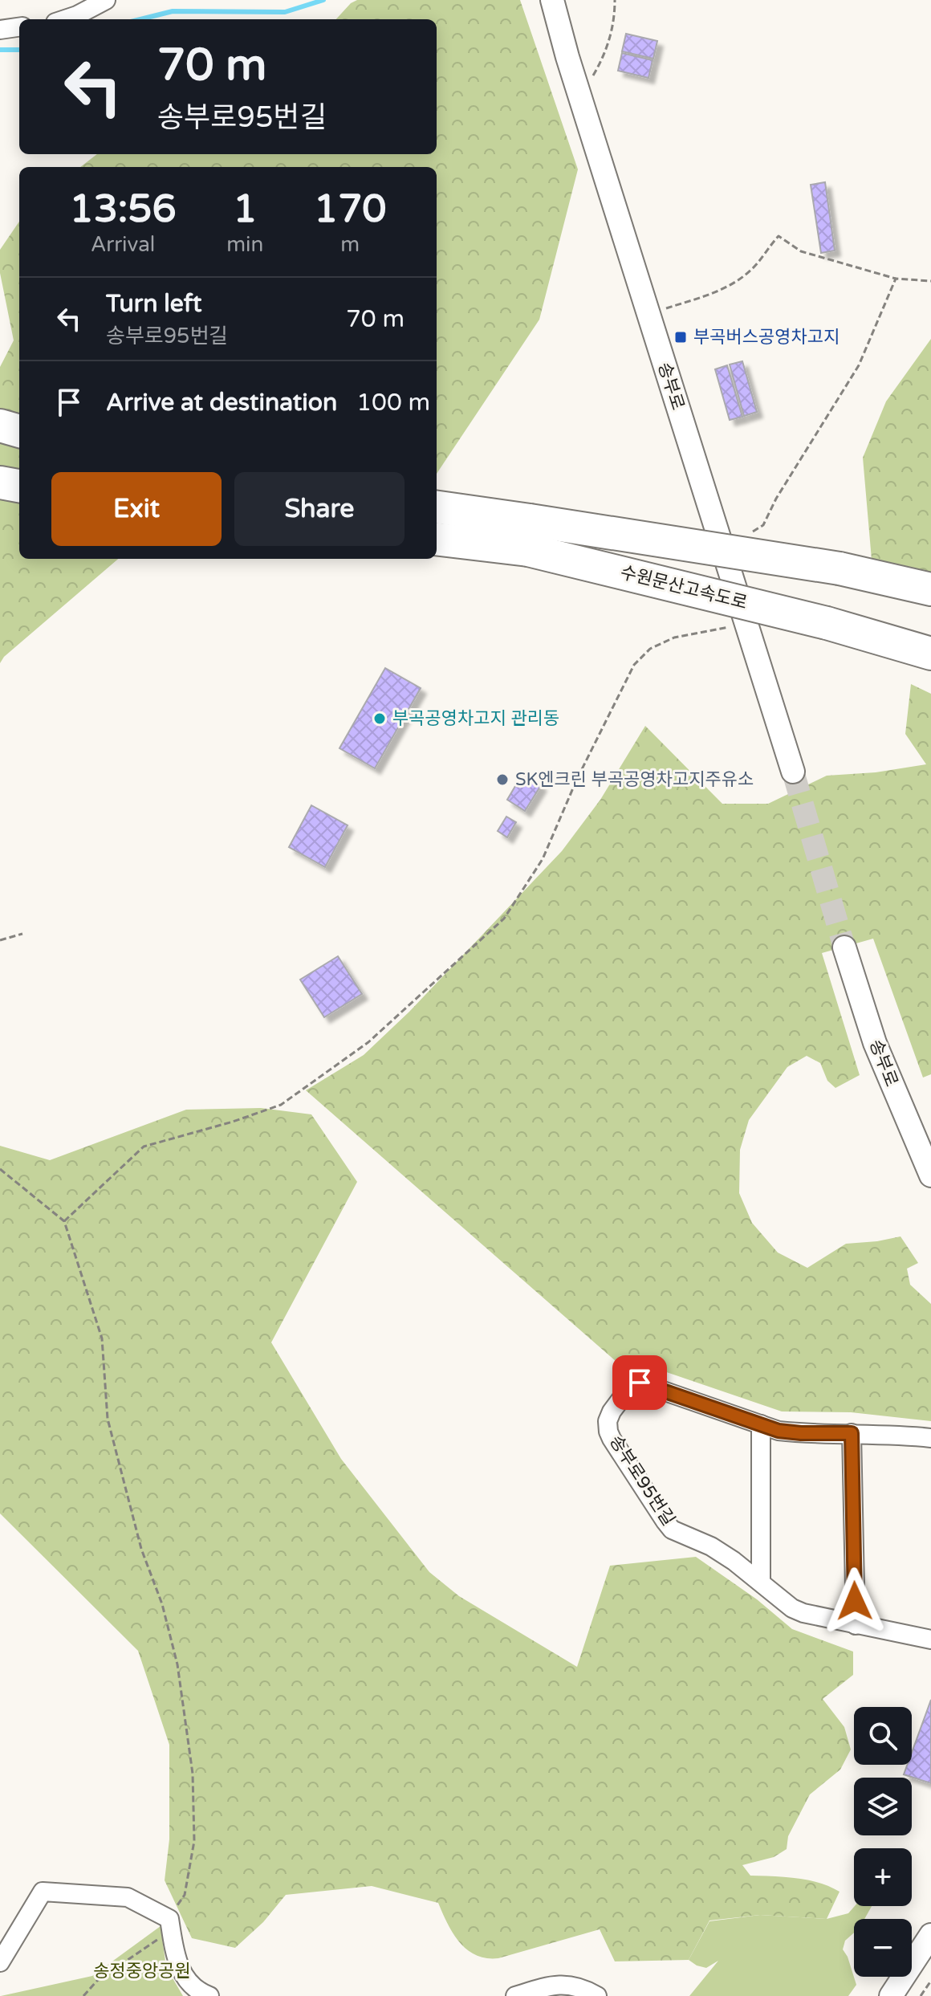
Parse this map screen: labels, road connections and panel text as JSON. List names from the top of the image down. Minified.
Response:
{"streets":{"highway":["수원문산고속도로"],"street":["송부로","송부로95번길"]},"parks":["송정중앙공원"],"places":{"transit":["부곡버스공영차고지"],"other":["부곡공영차고지 관리동","SK엔크린 부곡공영차고지주유소"]},"page":{"turn":["70 m","송부로95번길"],"eta":["13:56","Arrival","1","min","170","m"],"list":[{"name":"Turn left","note":"송부로95번길","value":"70 m"},{"name":"Arrive at destination","value":"100 m"}],"buttons":["Exit","Share"],"map_buttons":["+","−"]}}
